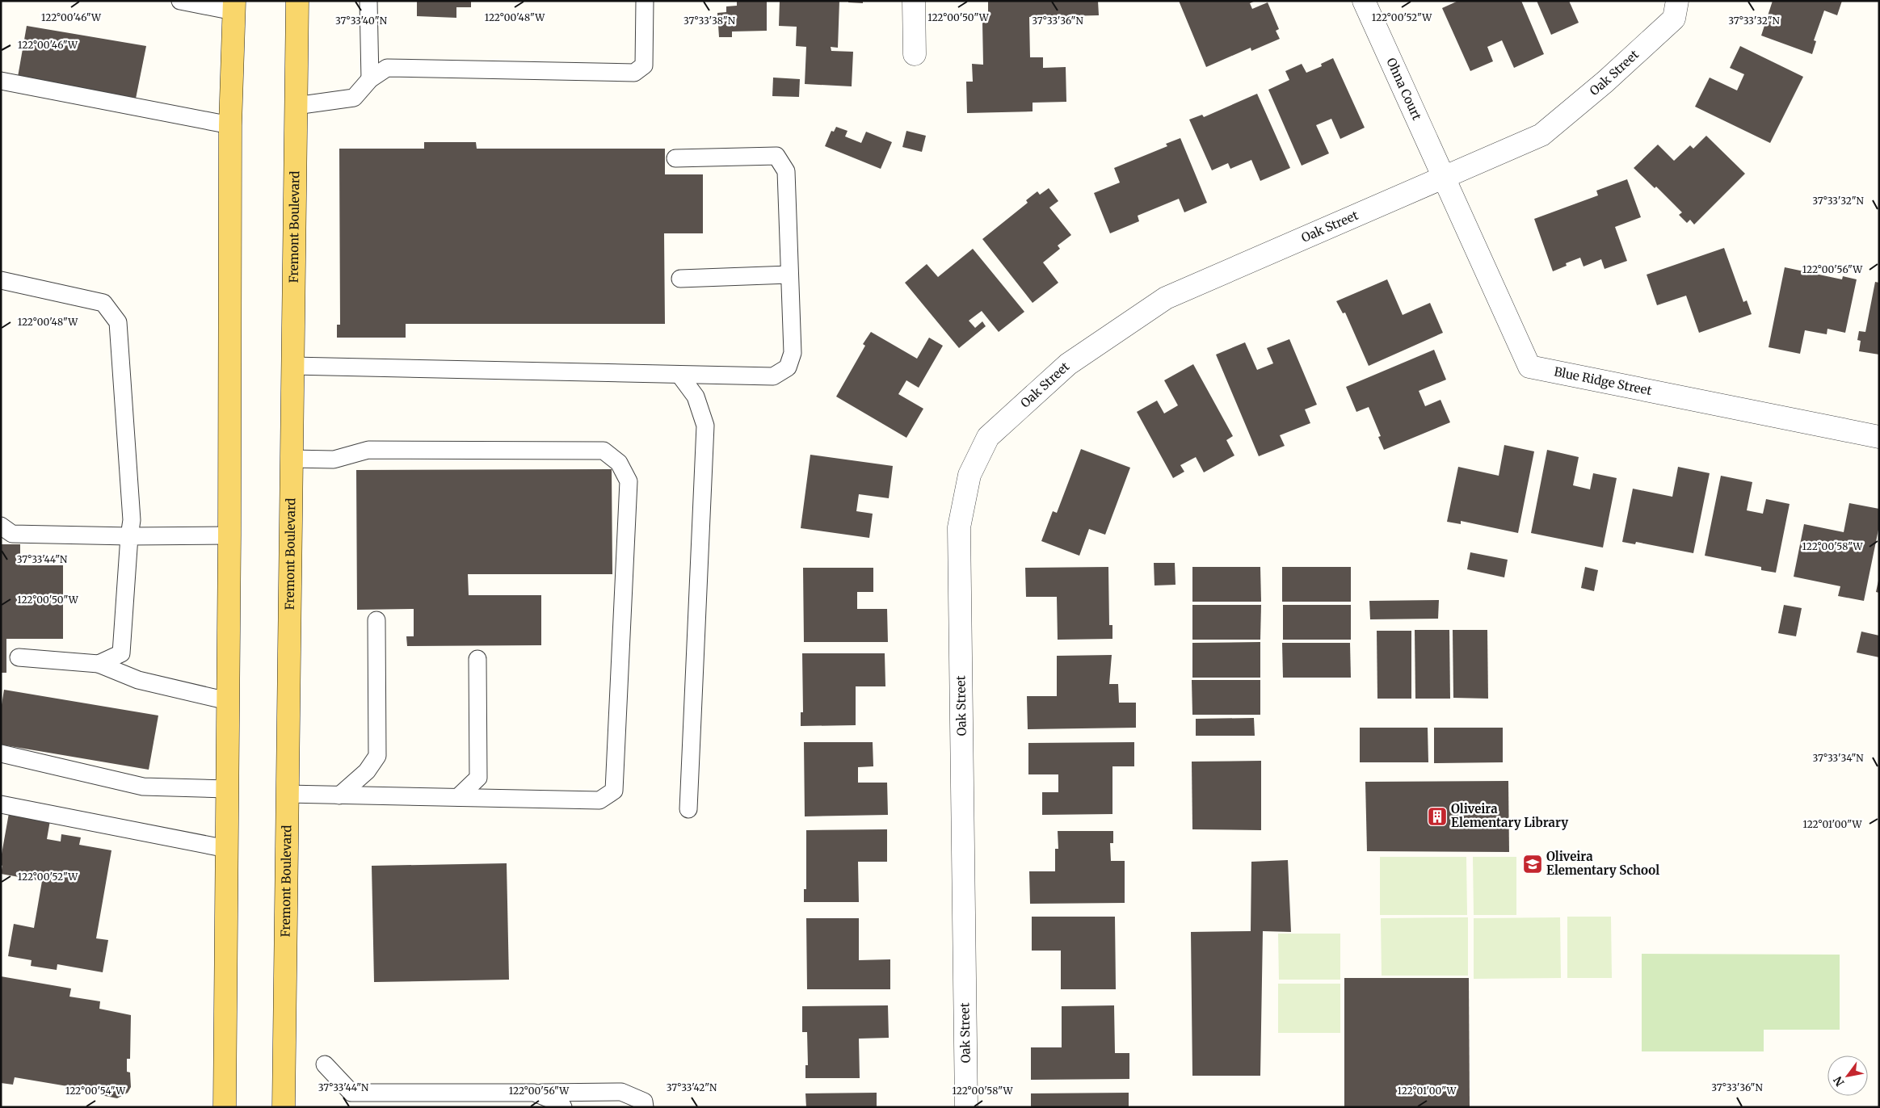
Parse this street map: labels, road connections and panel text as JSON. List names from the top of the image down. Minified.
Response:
{"streets":{"main road":["Fremont Boulevard"],"street":["Oak Street","Ohna Court","Blue Ridge Street"]},"crossings":[["Oak Street","Ohna Court"],["Oak Street","Blue Ridge Street"],["Ohna Court","Blue Ridge Street"]],"places":{"building":["Oliveira Elementary Library"],"school or university":["Oliveira Elementary School"]},"north":"bottom left","coordinates":["122°00'46\"W","122°00'48\"W","122°00'50\"W","122°00'52\"W","37°33'40\"N","37°33'38\"N","37°33'36\"N","37°33'32\"N","122°00'56\"W","122°00'58\"W","37°33'44\"N","37°33'34\"N","122°01'00\"W","37°33'42\"N","122°00'54\"W"]}
